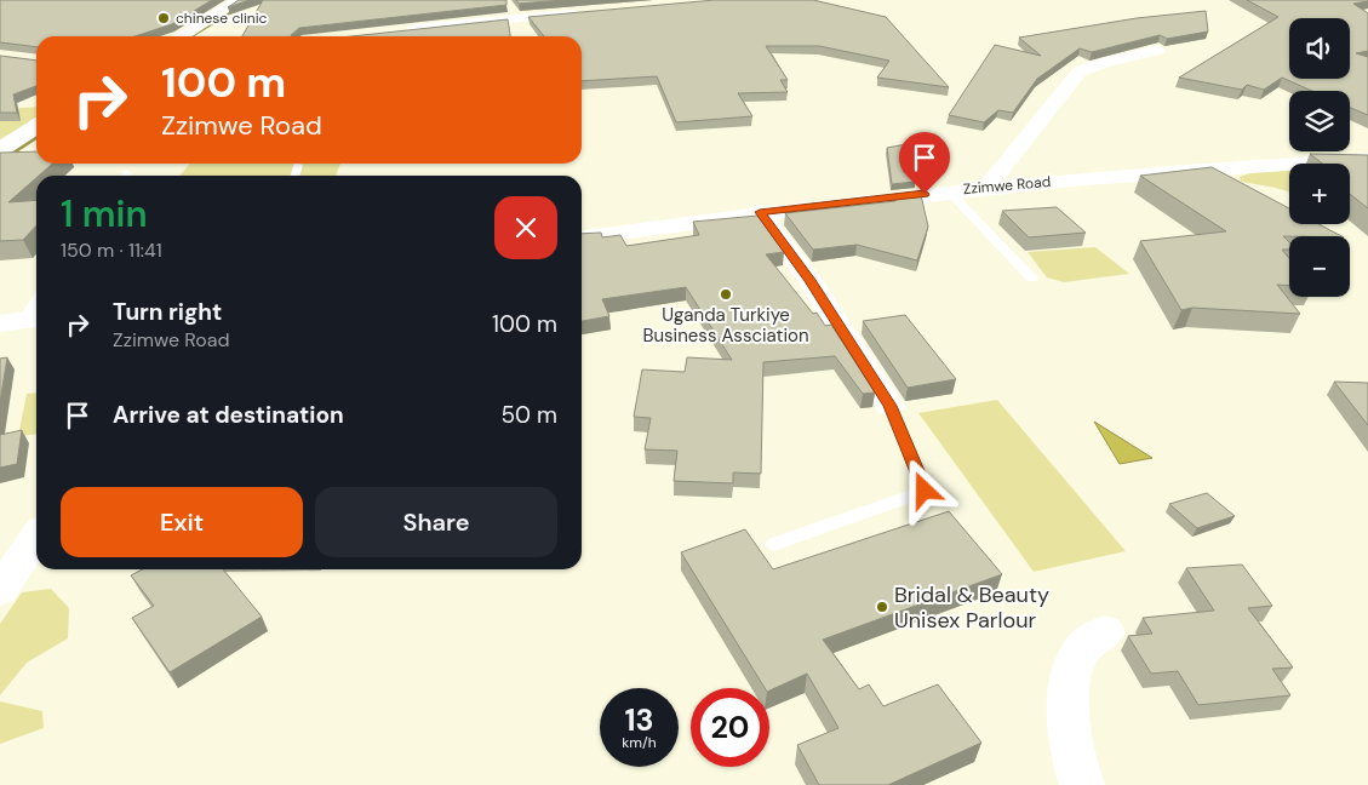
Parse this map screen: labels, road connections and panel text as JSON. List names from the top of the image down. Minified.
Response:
{"streets":{"street":["Zzimwe Road"]},"places":["chinese clinic","Uganda Turkiye Business Assciation","Bridal & Beauty Unisex Parlour"],"page":{"map_buttons":["+","−"],"turn":["100 m","Zzimwe Road"],"heading":["1 min","150 m · 11:41"],"list":[{"name":"Turn right","note":"Zzimwe Road","value":"100 m"},{"name":"Arrive at destination","value":"50 m"}],"buttons":["Exit","Share"],"speed":"13 km/h","limit":"20"}}
